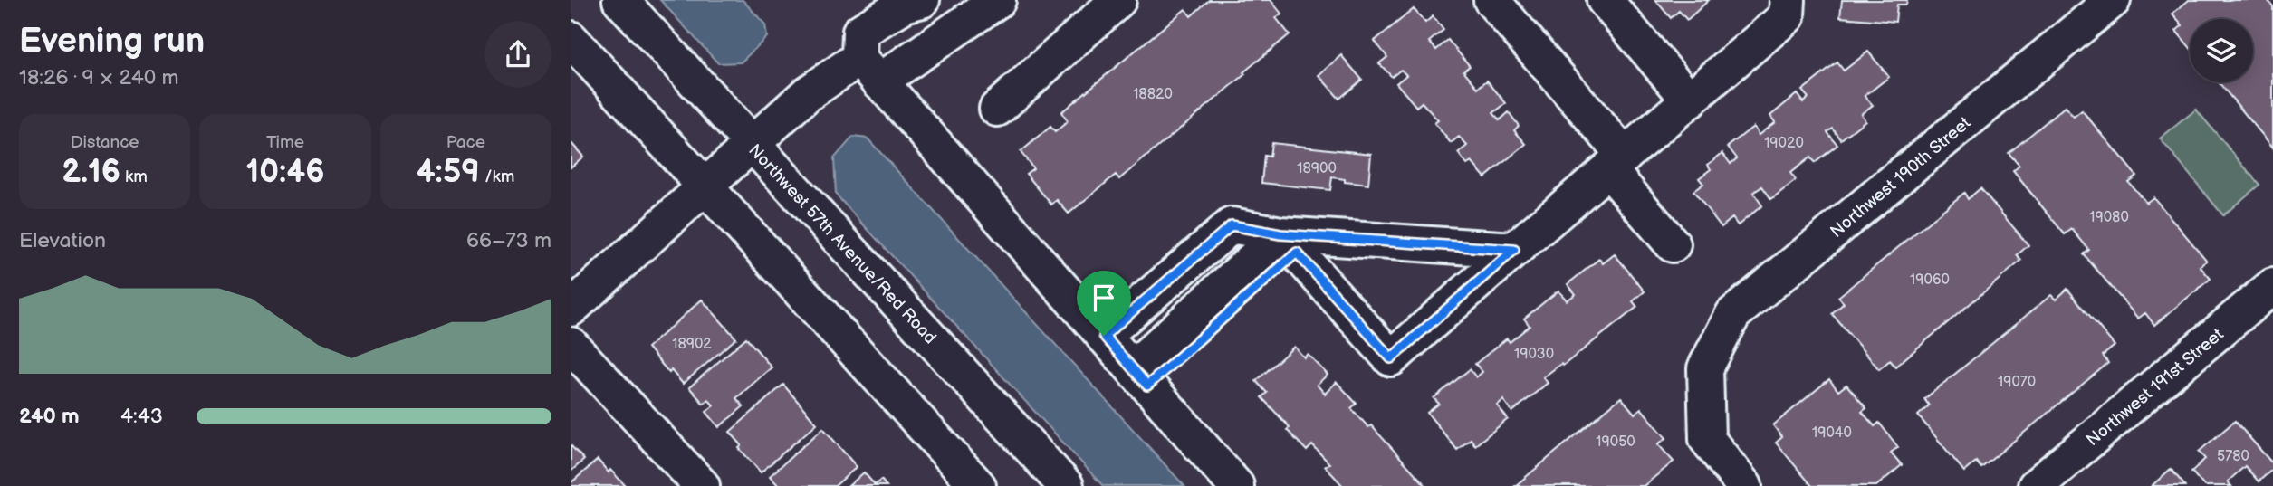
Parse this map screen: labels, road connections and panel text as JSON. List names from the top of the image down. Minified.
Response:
{"streets":{"street":["Northwest 190th Street","Northwest 57th Avenue/Red Road","Northwest 191st Street"]},"house_numbers":["18820","19020","18900","19080","19060","18902","19030","19070","19040","19050","5780"],"page":{"heading":["Evening run","18:26 · 9 × 240 m"],"stats":[["Distance","2.16 km"],["Time","10:46"],["Pace","4:59 /km"]],"chart":["Elevation","66–73 m"],"list":[{"name":"240 m","note":"4:43"}]}}
